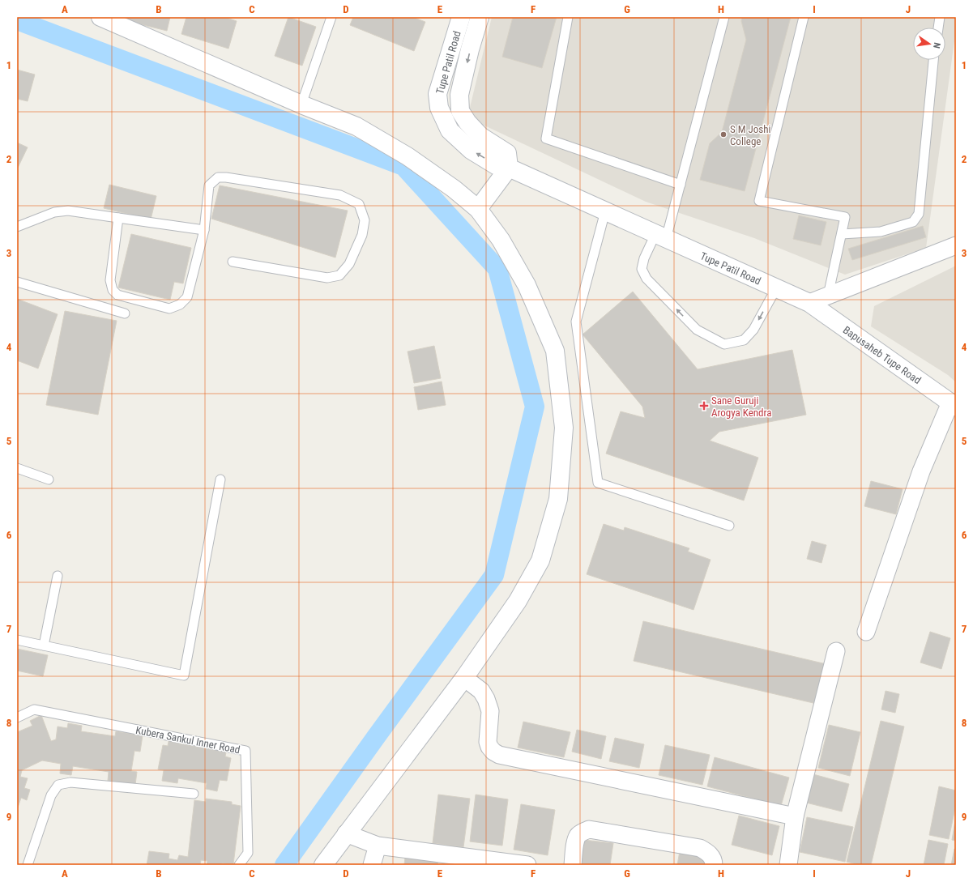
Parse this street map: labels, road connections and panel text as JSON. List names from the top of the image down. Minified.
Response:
{"streets":{"street":["Tupe Patil Road","Bapusaheb Tupe Road"],"lane":["Kubera Sankul Inner Road"]},"crossings":[["Tupe Patil Road","Bapusaheb Tupe Road"]],"places":{"other":["S M Joshi College"],"health":["Sane Guruji Arogya Kendra"]},"north":"right","grid":{"columns":["A","B","C","D","E","F","G","H","I","J"],"rows":["1","2","3","4","5","6","7","8","9"]}}
